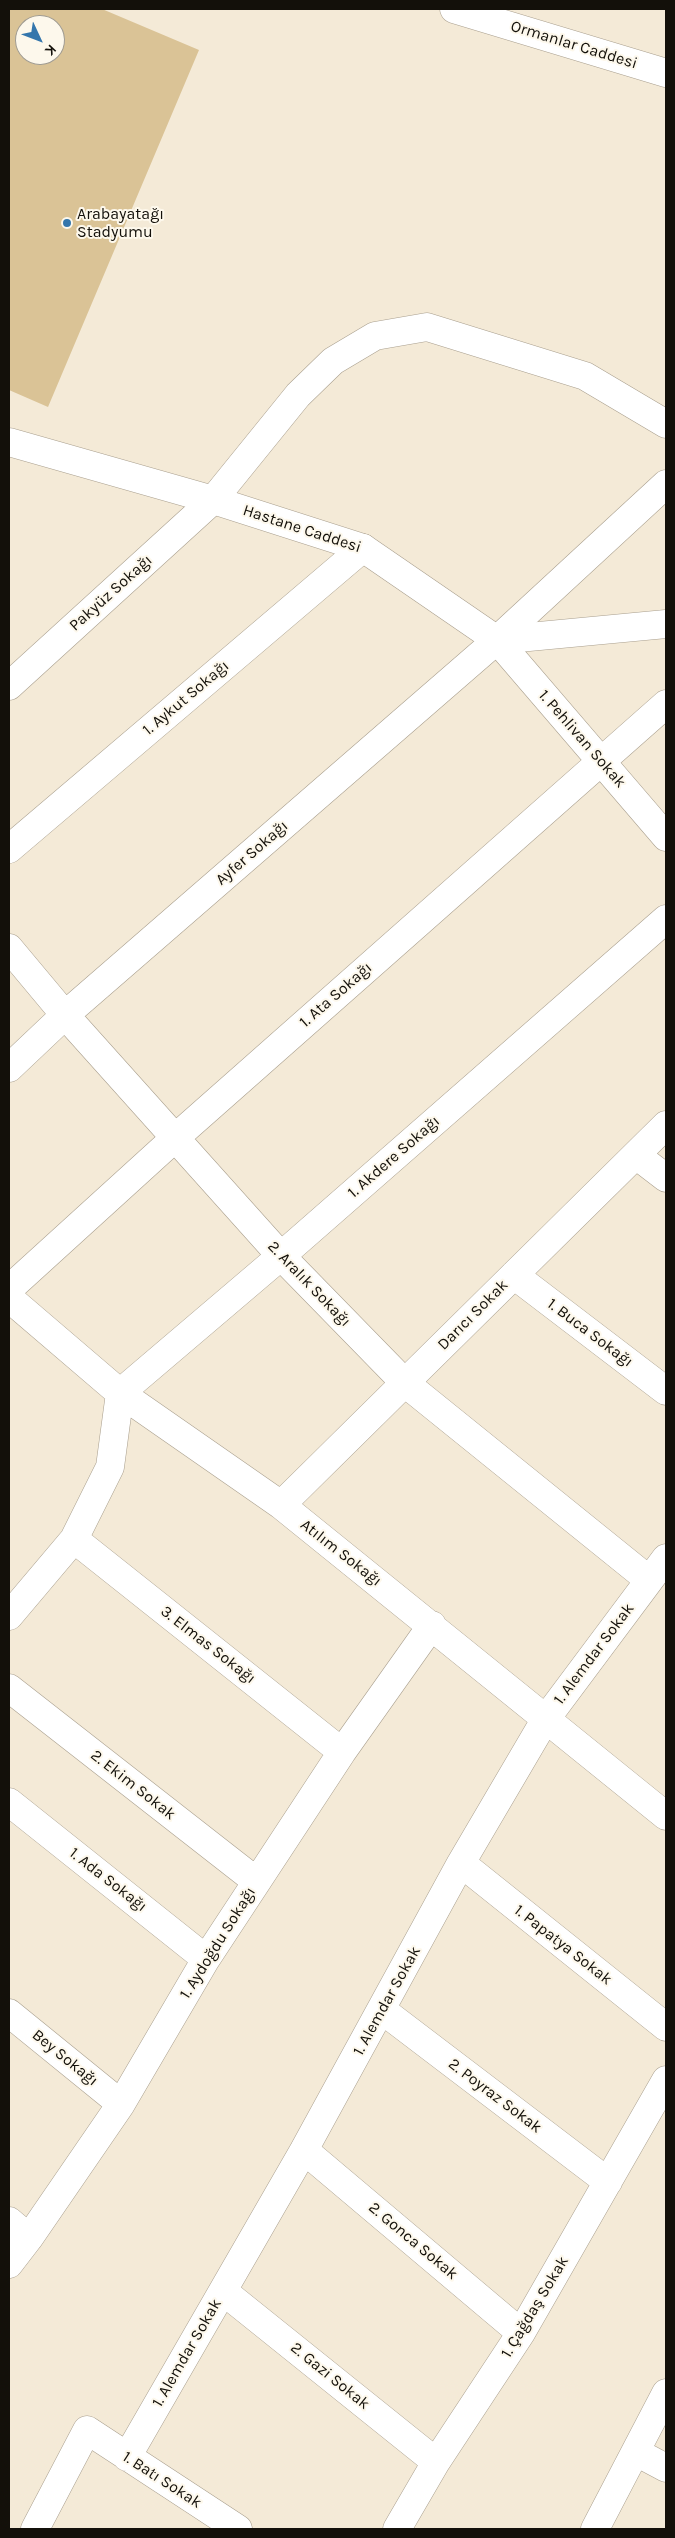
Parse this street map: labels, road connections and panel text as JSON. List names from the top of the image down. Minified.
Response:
{"streets":{"street":["Ormanlar Caddesi","Hastane Caddesi","Pakyüz Sokağı","1. Aykut Sokağı","1. Pehlivan Sokak","Ayfer Sokağı","1. Ata Sokağı","1. Akdere Sokağı","2. Aralık Sokağı","Darıcı Sokak","1. Buca Sokağı","Atılım Sokağı","3. Elmas Sokağı","1. Alemdar Sokak","2. Ekim Sokak","1. Ada Sokağı","1. Aydoğdu Sokağı","1. Papatya Sokak","Bey Sokağı","2. Poyraz Sokak","2. Gonca Sokak","1. Çağdaş Sokak","2. Gazi Sokak","1. Batı Sokak"]},"crossings":[["Hastane Caddesi","Pakyüz Sokağı"],["Hastane Caddesi","1. Aykut Sokağı"],["Hastane Caddesi","1. Pehlivan Sokak"],["Hastane Caddesi","Ayfer Sokağı"],["1. Pehlivan Sokak","Ayfer Sokağı"],["1. Pehlivan Sokak","1. Ata Sokağı"],["Ayfer Sokağı","2. Aralık Sokağı"],["1. Ata Sokağı","2. Aralık Sokağı"],["1. Akdere Sokağı","2. Aralık Sokağı"],["1. Akdere Sokağı","Atılım Sokağı"],["2. Aralık Sokağı","Darıcı Sokak"],["2. Aralık Sokağı","1. Alemdar Sokak"],["Darıcı Sokak","1. Buca Sokağı"],["Darıcı Sokak","Atılım Sokağı"],["Atılım Sokağı","1. Alemdar Sokak"],["Atılım Sokağı","1. Aydoğdu Sokağı"],["3. Elmas Sokağı","1. Aydoğdu Sokağı"],["1. Alemdar Sokak","1. Papatya Sokak"],["1. Alemdar Sokak","2. Poyraz Sokak"],["1. Alemdar Sokak","2. Gonca Sokak"],["1. Alemdar Sokak","2. Gazi Sokak"],["1. Alemdar Sokak","1. Batı Sokak"],["2. Ekim Sokak","1. Aydoğdu Sokağı"],["1. Ada Sokağı","1. Aydoğdu Sokağı"],["1. Aydoğdu Sokağı","Bey Sokağı"],["2. Poyraz Sokak","1. Çağdaş Sokak"],["2. Gonca Sokak","1. Çağdaş Sokak"],["1. Çağdaş Sokak","2. Gazi Sokak"]],"places":["Arabayatağı Stadyumu"],"north":"bottom right"}
